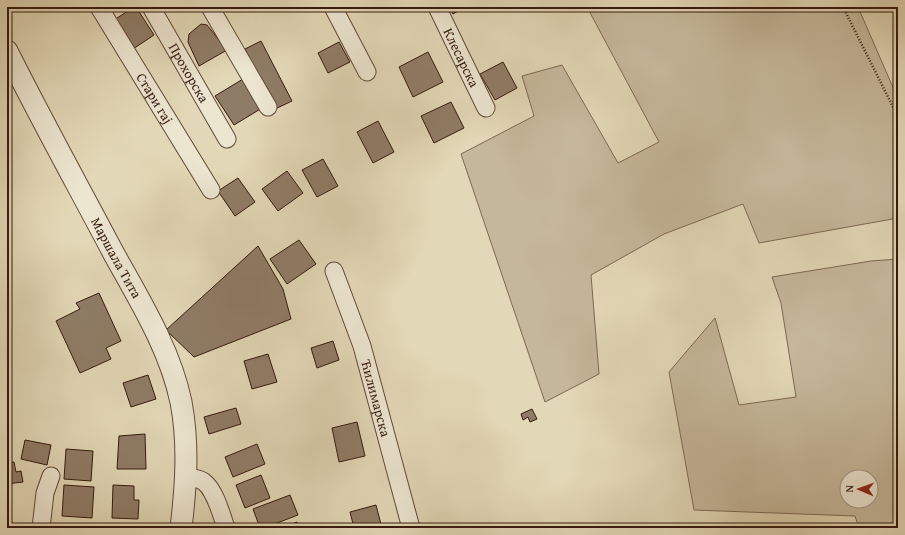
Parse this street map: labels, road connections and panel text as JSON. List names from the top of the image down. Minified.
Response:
{"streets":{"street":["Клесарска","Прохорска","Стари гај","Маршала Тита","Ћилимарска"]},"north":"left"}
